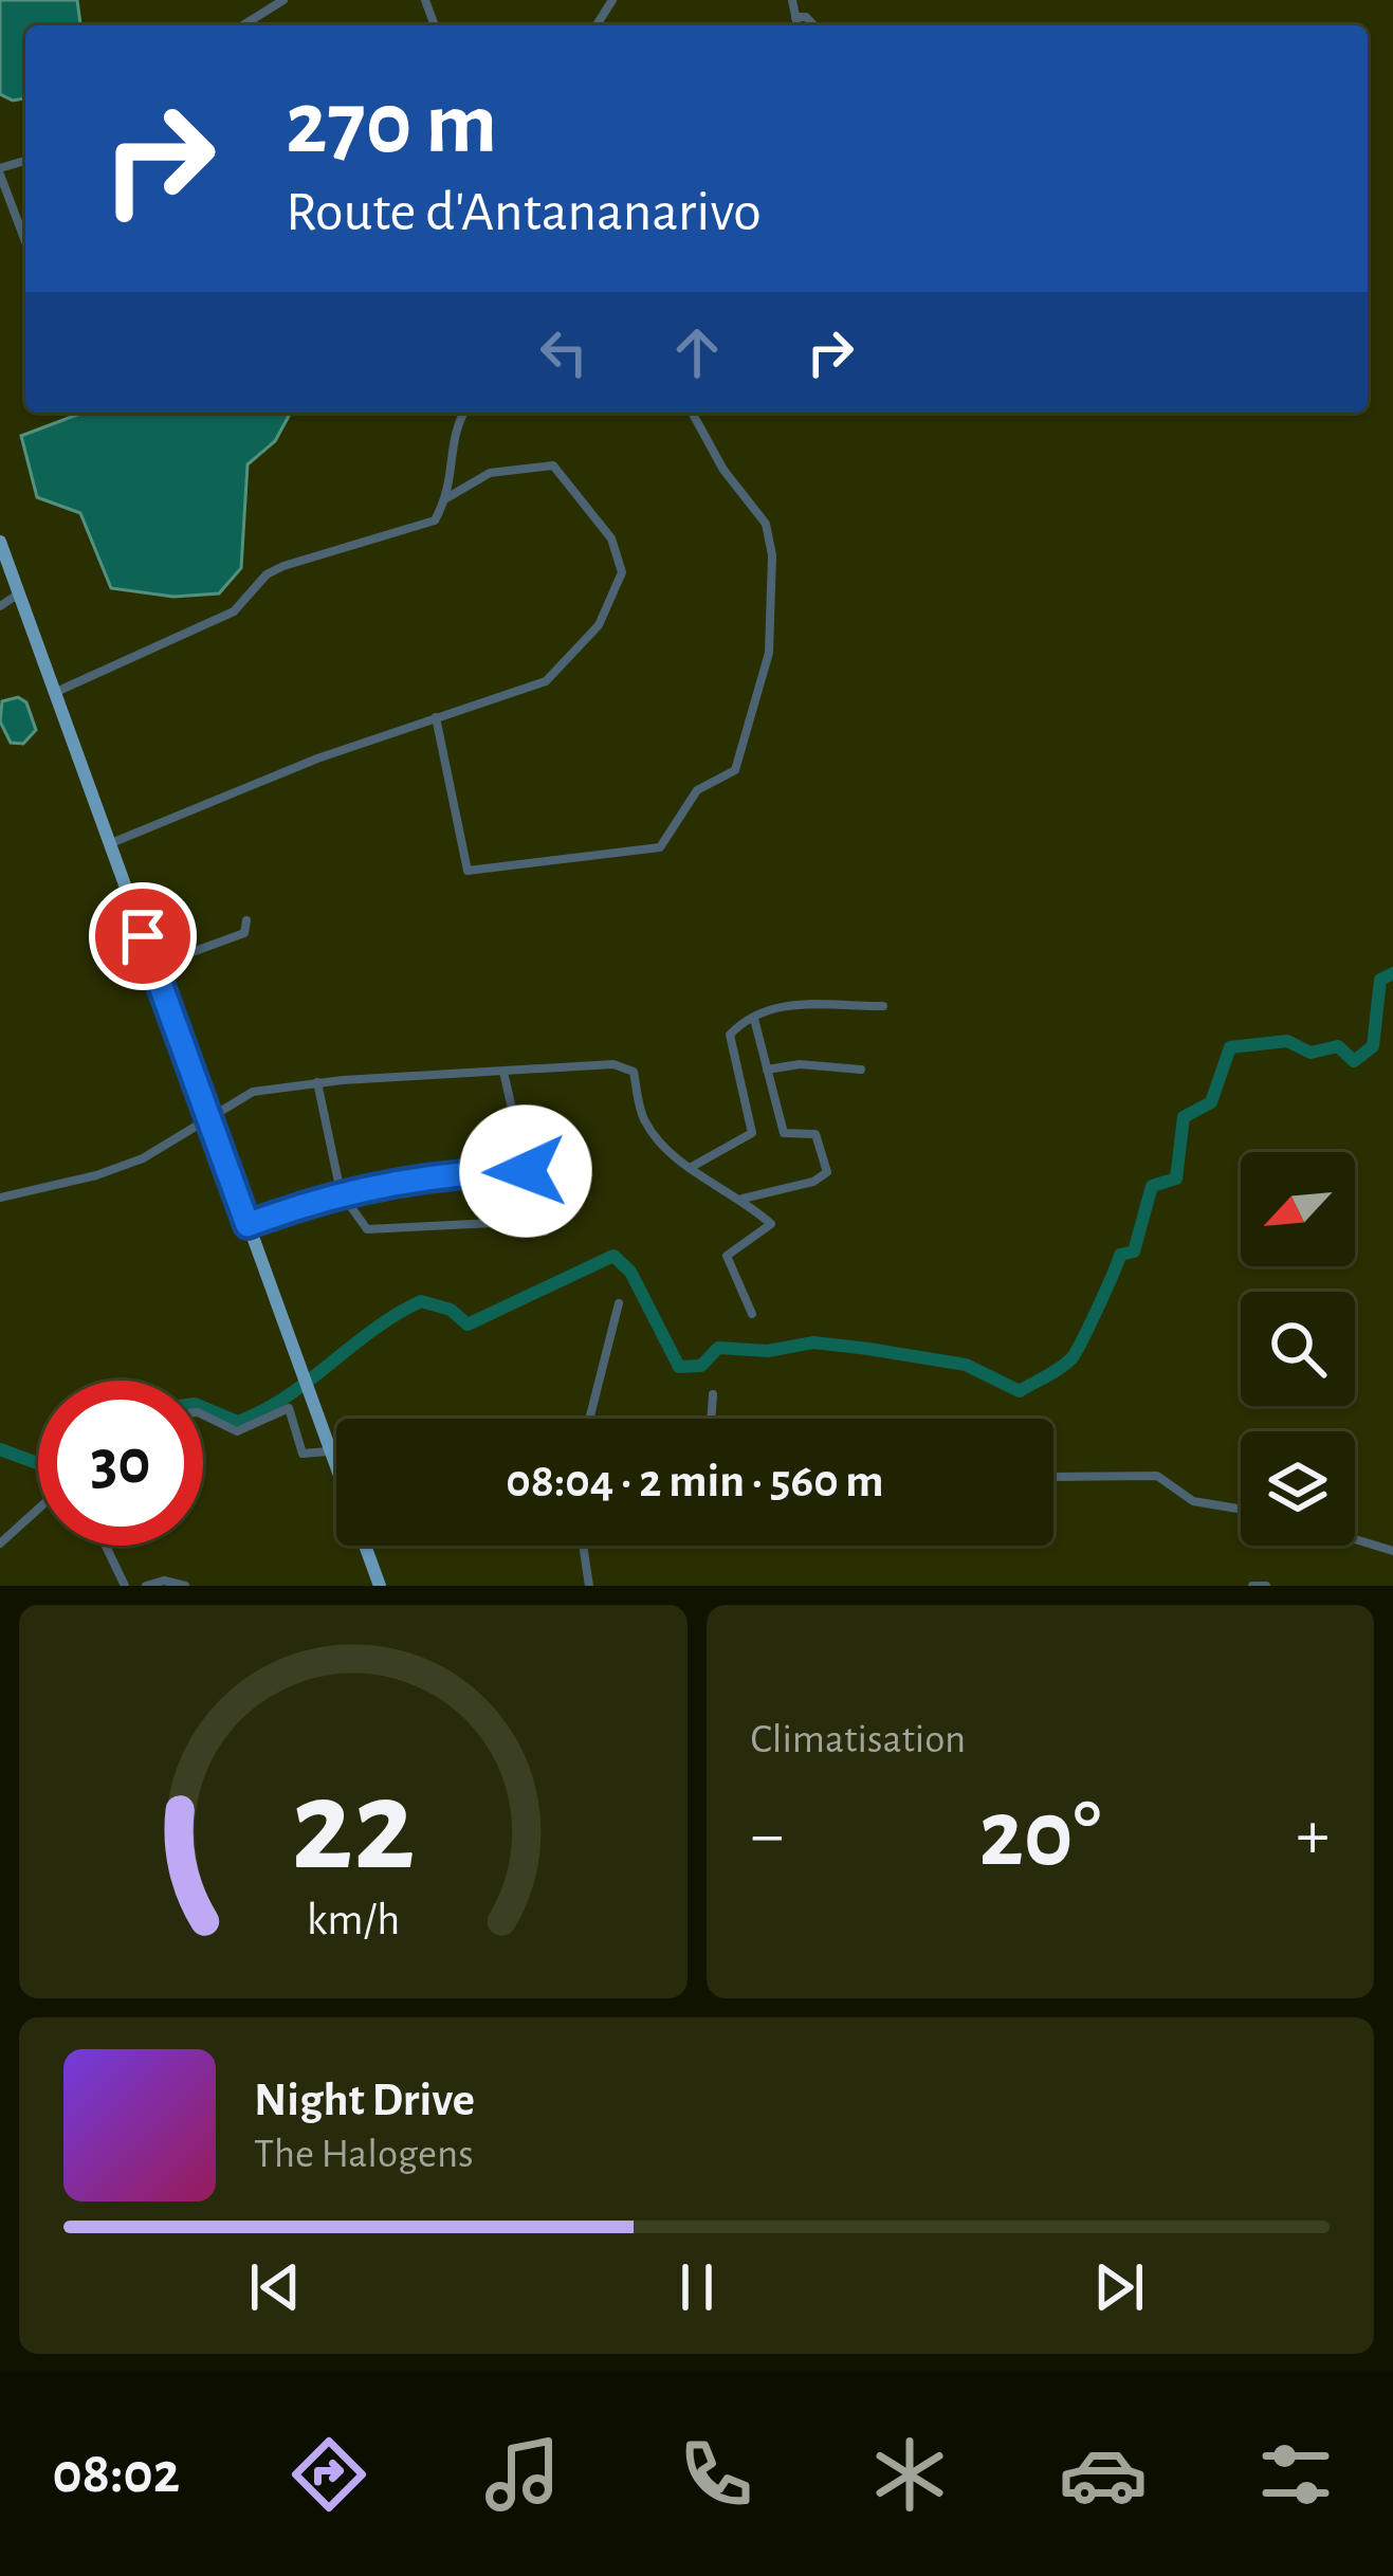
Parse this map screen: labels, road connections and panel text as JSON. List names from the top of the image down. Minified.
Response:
{"north":"bottom left","page":{"turn":["270 m","Route d'Antananarivo"],"limit":"30","trip":"08:04 · 2 min · 560 m","tile":"Climatisation","heat":["−","20°","+"],"song":["Night Drive","The Halogens"],"tabs":"08:02","gauge":["22","km/h"]}}
